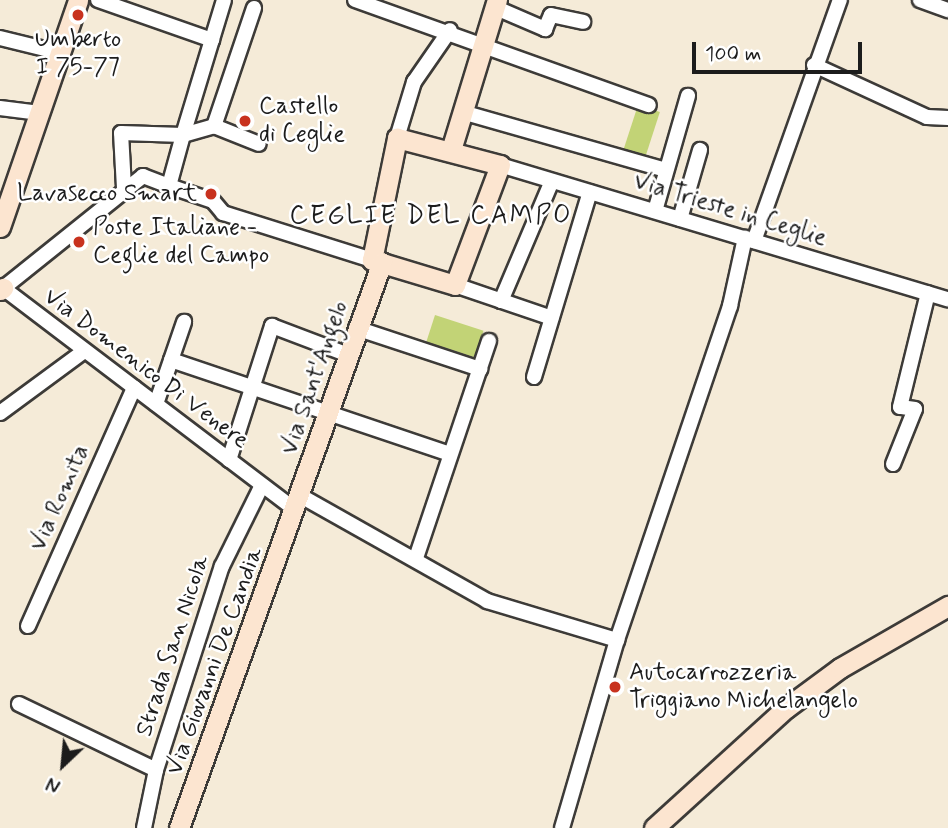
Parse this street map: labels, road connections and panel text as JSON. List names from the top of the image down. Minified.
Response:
{"streets":{"street":["Via Trieste in Ceglie","Via Domenico Di Venere","Via Sant'Angelo","Via Romita","Strada San Nicola","Via Giovanni De Candia"]},"crossings":[["Via Domenico Di Venere","Via Sant'Angelo"],["Via Domenico Di Venere","Via Romita"],["Via Domenico Di Venere","Strada San Nicola"],["Via Domenico Di Venere","Via Giovanni De Candia"],["Via Sant'Angelo","Via Giovanni De Candia"]],"districts":["CEGLIE DEL CAMPO"],"places":["Umberto I 75-77","Castello di Ceglie","Lavasecco Smart","Poste Italiane - Ceglie del Campo","Autocarrozzeria Triggiano Michelangelo"],"scale_bar":"100 m","north":"bottom left"}
